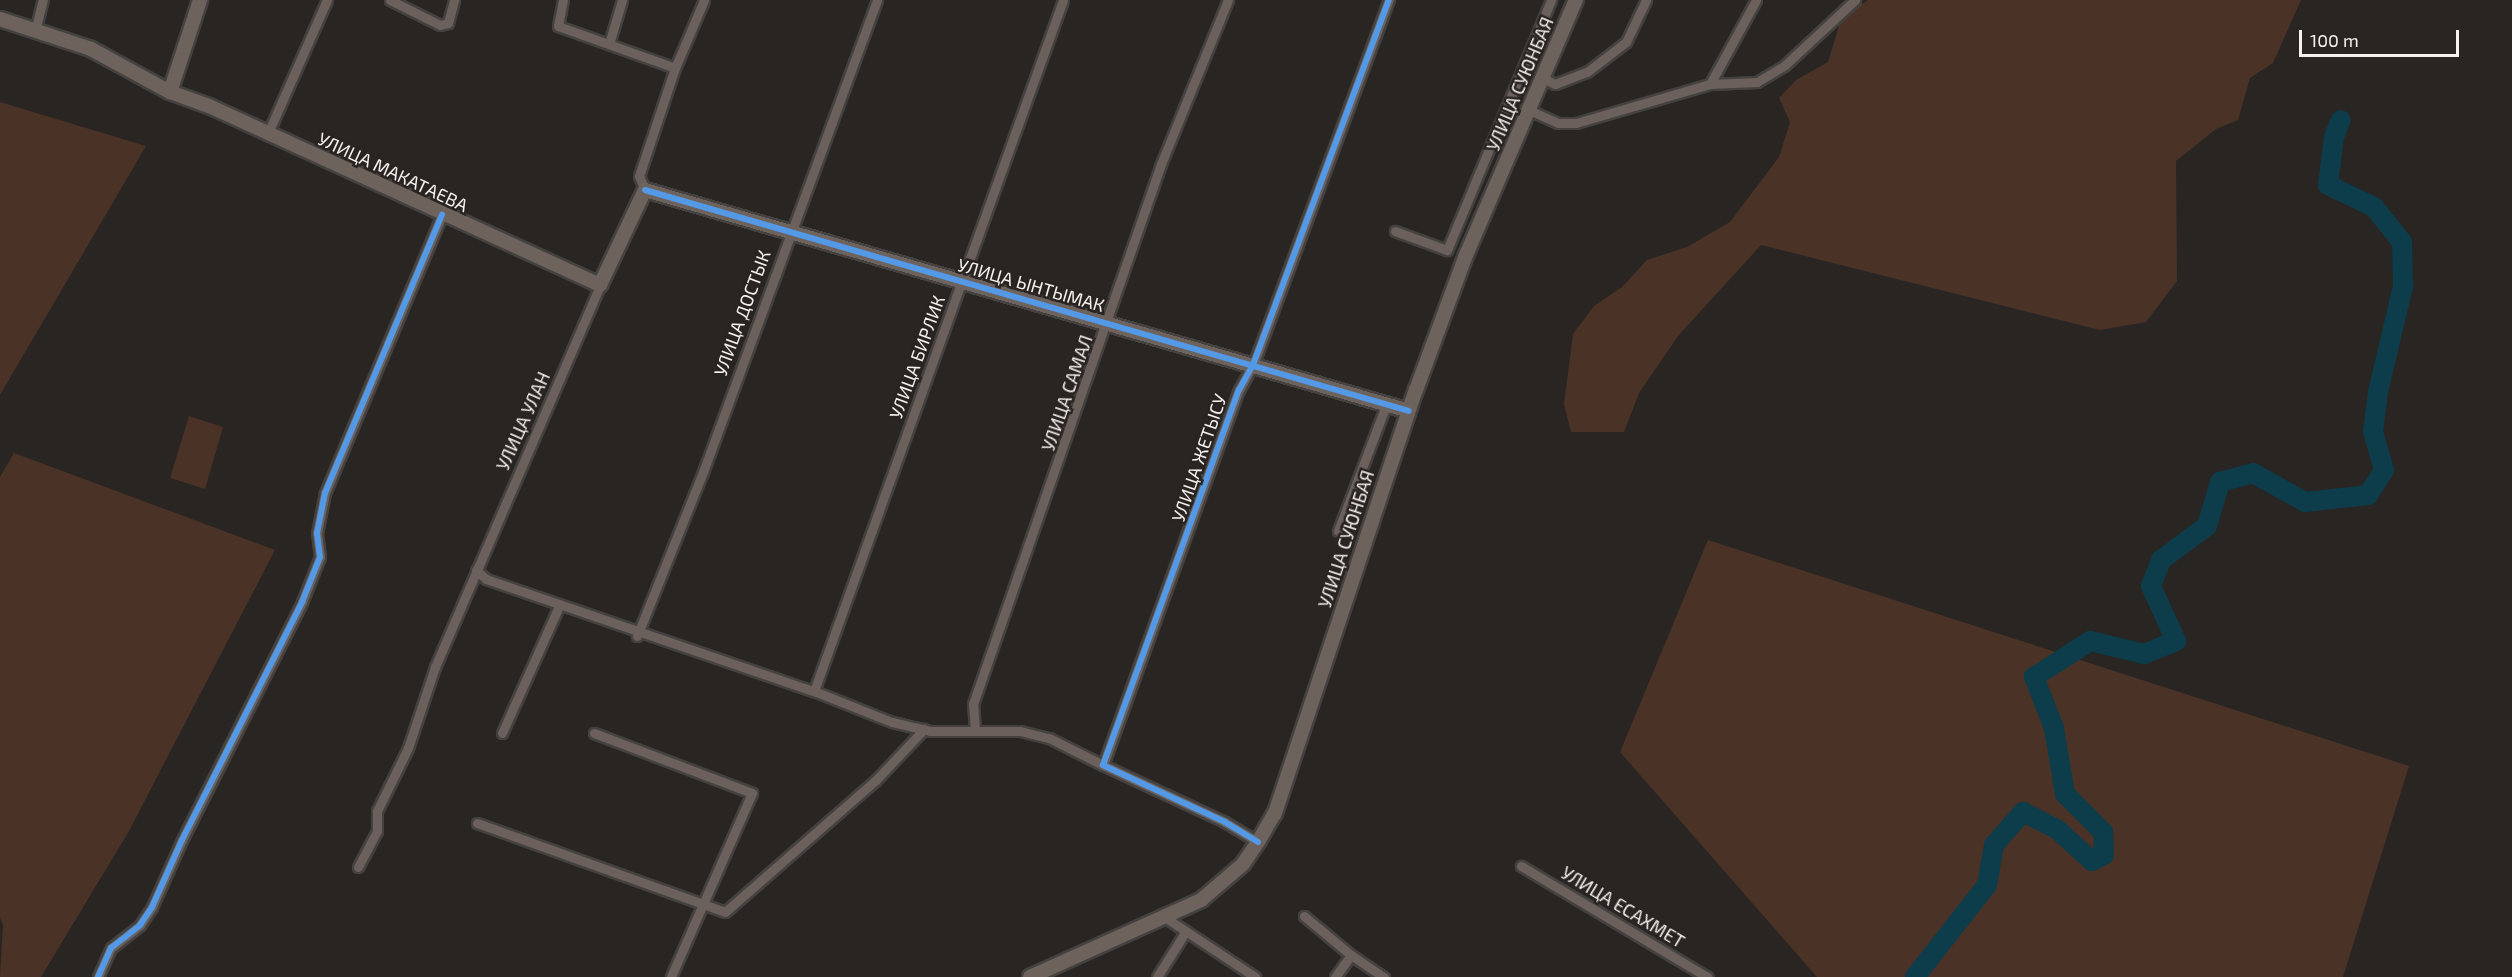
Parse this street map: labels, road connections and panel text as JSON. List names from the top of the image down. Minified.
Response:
{"streets":{"street":["УЛИЦА СУЮНБАЯ","УЛИЦА МАКАТАЕВА","УЛИЦА ЫНТЫМАК","УЛИЦА ДОСТЫК","УЛИЦА БИРЛИК","УЛИЦА САМАЛ","УЛИЦА УЛАН","УЛИЦА ЖЕТЫСУ","УЛИЦА ЕСАХМЕТ"]},"crossings":[["УЛИЦА СУЮНБАЯ","УЛИЦА ЫНТЫМАК"],["УЛИЦА МАКАТАЕВА","УЛИЦА УЛАН"],["УЛИЦА ЫНТЫМАК","УЛИЦА ДОСТЫК"],["УЛИЦА ЫНТЫМАК","УЛИЦА БИРЛИК"],["УЛИЦА ЫНТЫМАК","УЛИЦА САМАЛ"],["УЛИЦА ЫНТЫМАК","УЛИЦА ЖЕТЫСУ"]],"scale_bar":"100 m"}
